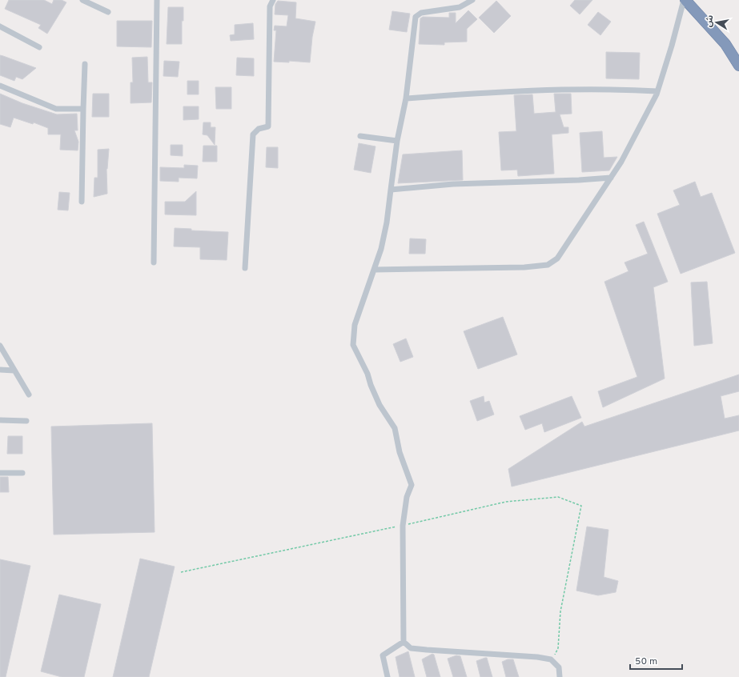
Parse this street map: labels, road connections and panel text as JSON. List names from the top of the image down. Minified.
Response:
{"scale_bar":"50 m","north":"left"}
